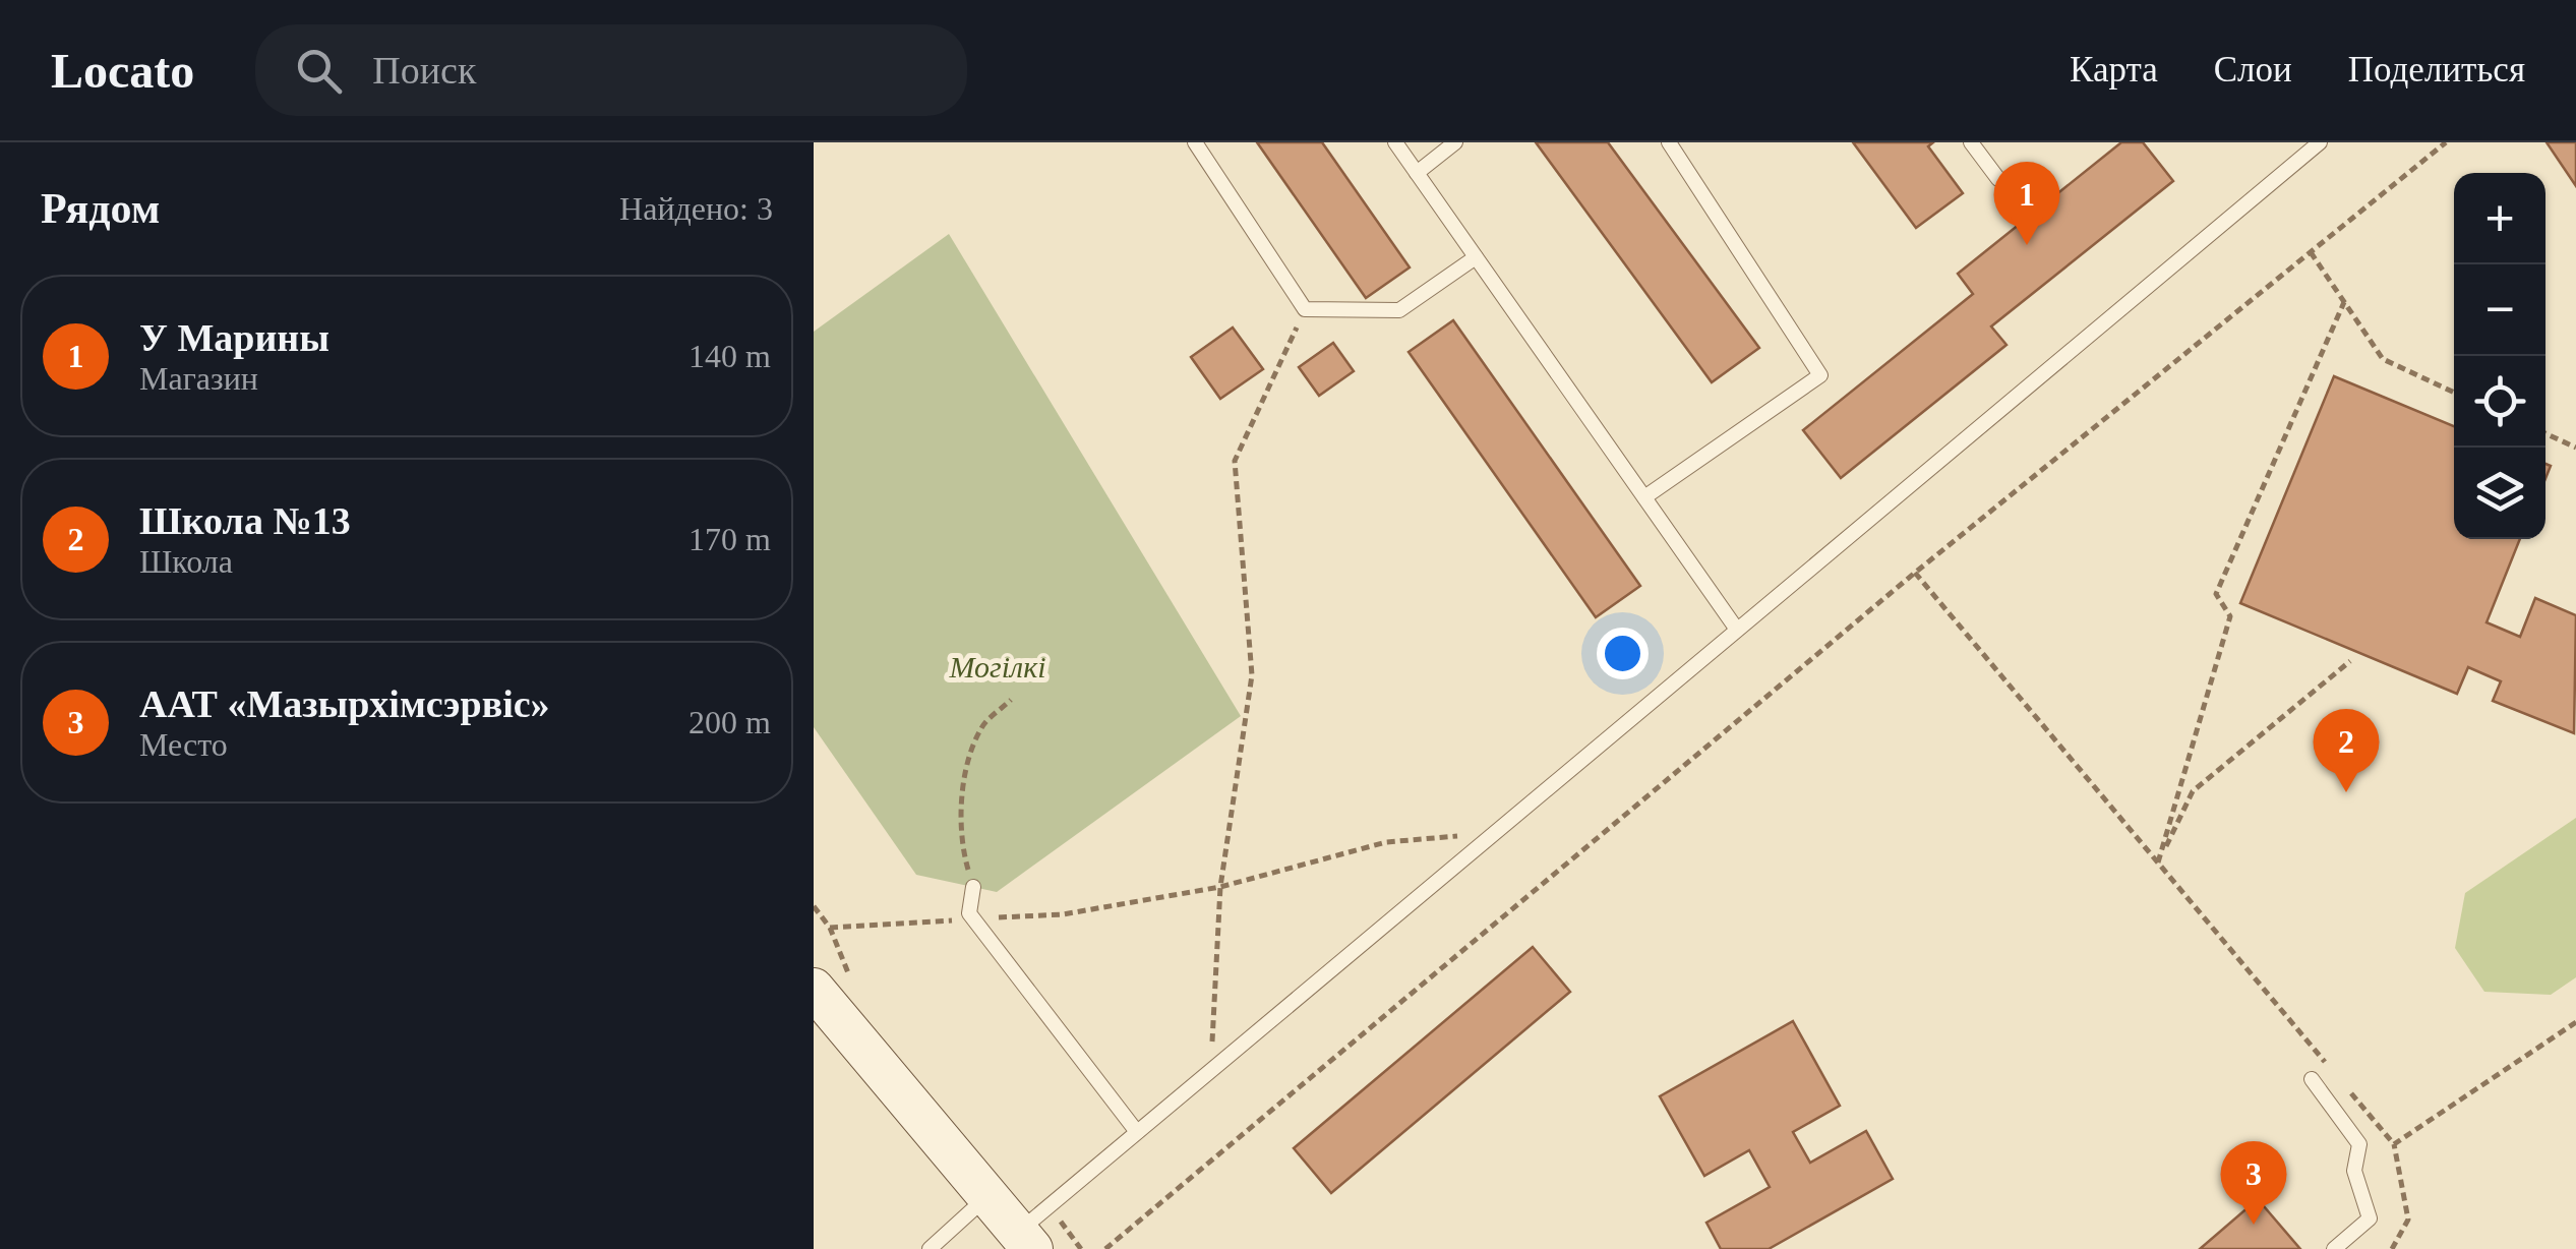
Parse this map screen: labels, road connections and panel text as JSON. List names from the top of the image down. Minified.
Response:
{"parks":["Могілкі"],"page":{"header":"Locato","search":"Поиск","nav":["Карта","Слои","Поделиться"],"heading":["Рядом","Найдено: 3"],"pins":["1","2","3"],"map_buttons":["+","−"],"list":[{"mark":"1","name":"У Марины","note":"Магазин","value":"140 m"},{"mark":"2","name":"Школа №13","note":"Школа","value":"170 m"},{"mark":"3","name":"ААТ «Мазырхімсэрвіс»","note":"Место","value":"200 m"}]}}
